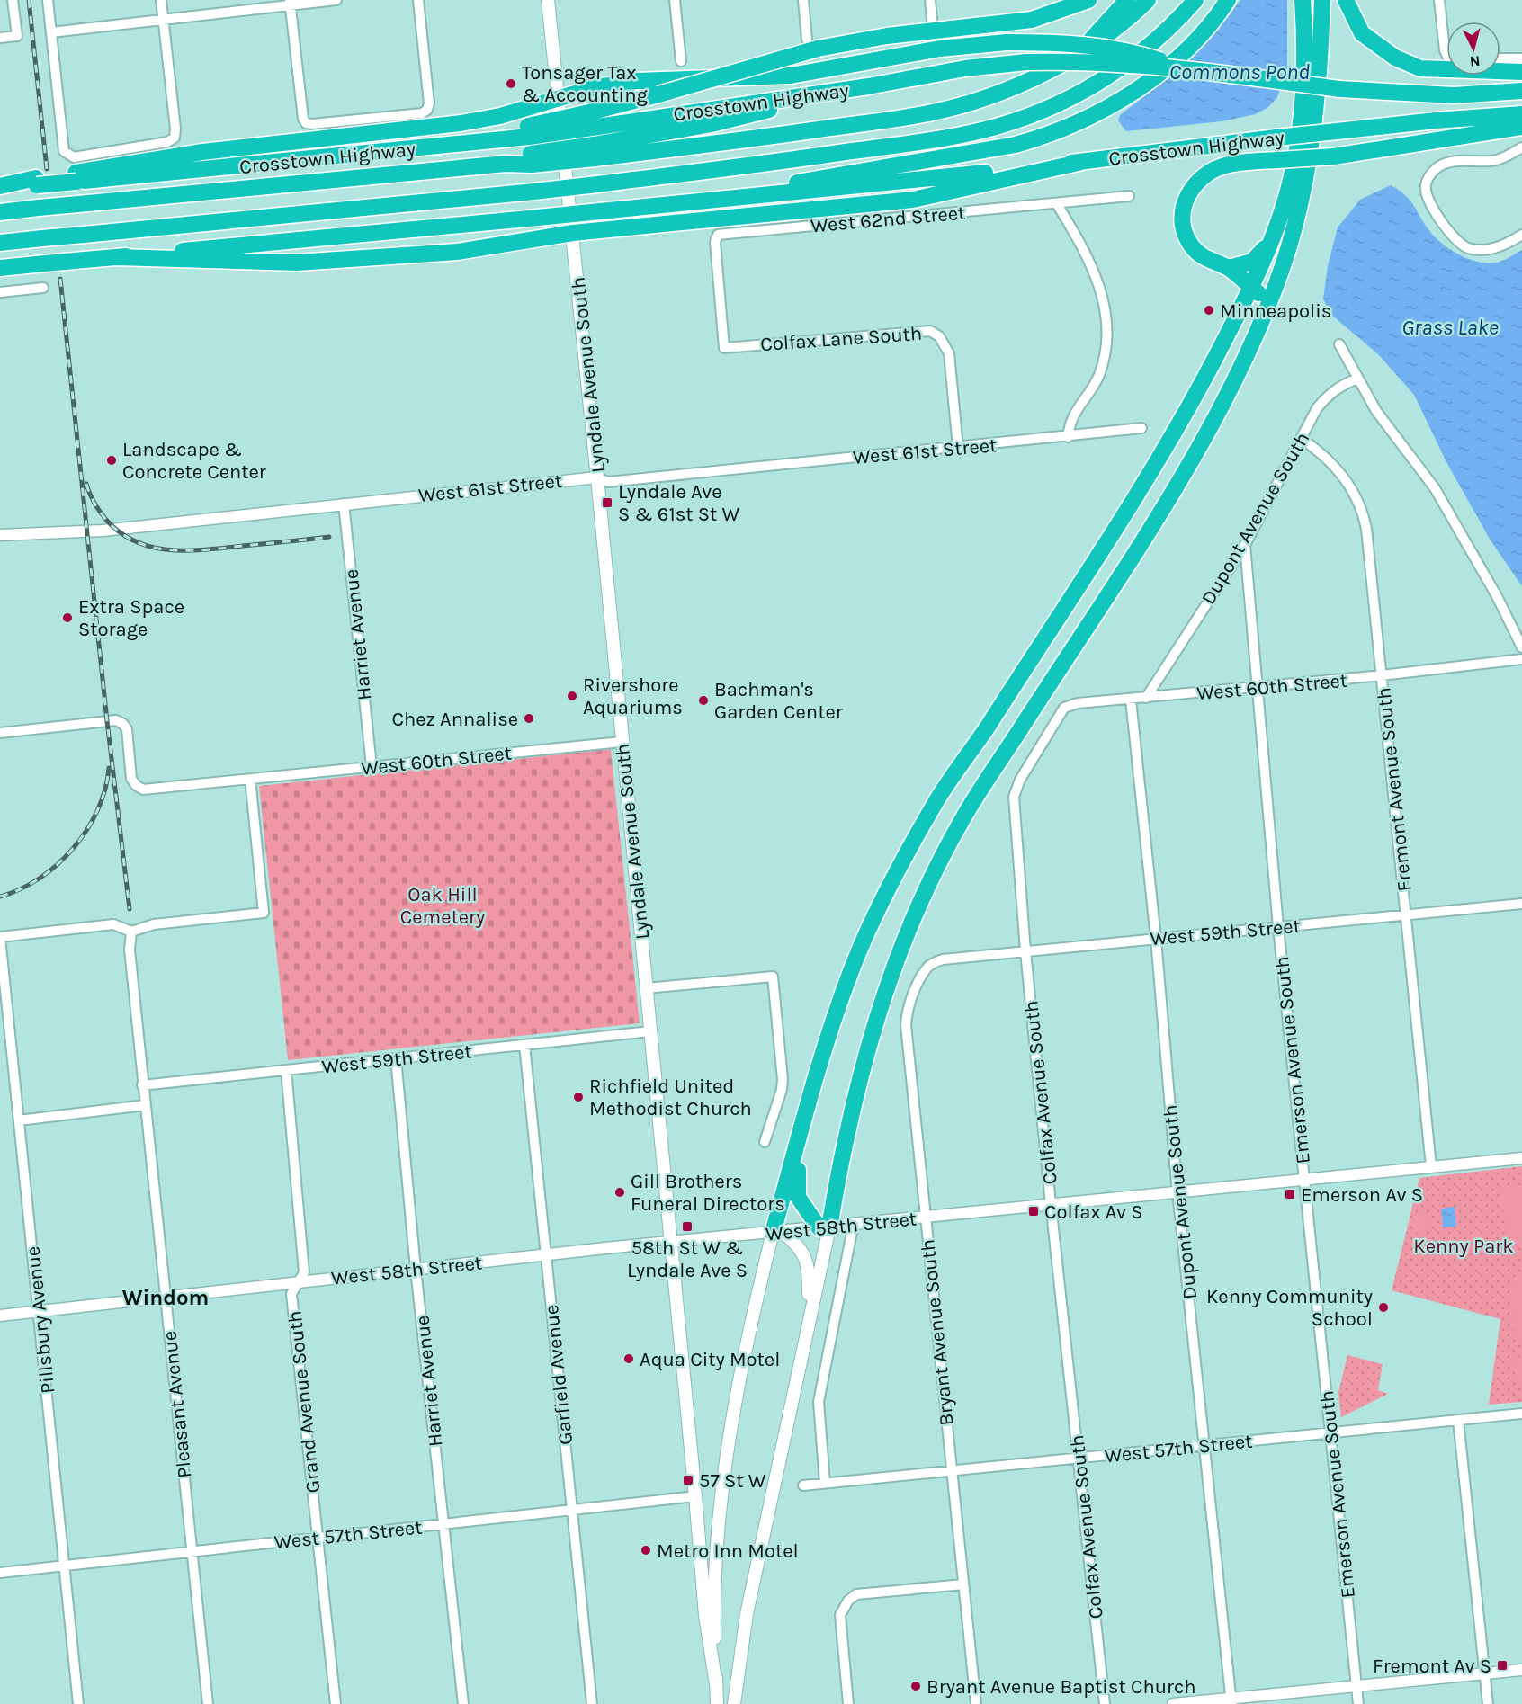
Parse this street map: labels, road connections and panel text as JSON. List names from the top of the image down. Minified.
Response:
{"streets":{"highway":["Crosstown Highway"],"main road":["Lyndale Avenue South"],"street":["West 62nd Street","Colfax Lane South","West 61st Street","Dupont Avenue South","Harriet Avenue","West 60th Street","Fremont Avenue South","West 59th Street","Emerson Avenue South","Colfax Avenue South","West 58th Street","Pillsbury Avenue","Bryant Avenue South","Garfield Avenue","Grand Avenue South","Pleasant Avenue","West 57th Street"]},"crossings":[["West 62nd Street","Colfax Lane South"],["Colfax Lane South","West 61st Street"],["Lyndale Avenue South","West 61st Street"],["Lyndale Avenue South","West 60th Street"],["Lyndale Avenue South","West 59th Street"],["Lyndale Avenue South","West 58th Street"],["Lyndale Avenue South","West 57th Street"],["West 61st Street","Harriet Avenue"],["Dupont Avenue South","West 60th Street"],["Dupont Avenue South","Fremont Avenue South"],["Dupont Avenue South","West 59th Street"],["Dupont Avenue South","Emerson Avenue South"],["Dupont Avenue South","West 58th Street"],["Dupont Avenue South","West 57th Street"],["Harriet Avenue","West 60th Street"],["Harriet Avenue","West 59th Street"],["Harriet Avenue","West 58th Street"],["Harriet Avenue","West 57th Street"],["West 60th Street","Fremont Avenue South"],["West 60th Street","Emerson Avenue South"],["West 60th Street","Colfax Avenue South"],["Fremont Avenue South","West 59th Street"],["Fremont Avenue South","West 58th Street"],["West 59th Street","Emerson Avenue South"],["West 59th Street","Colfax Avenue South"],["West 59th Street","Bryant Avenue South"],["West 59th Street","Garfield Avenue"],["West 59th Street","Grand Avenue South"],["West 59th Street","Pleasant Avenue"],["Emerson Avenue South","West 58th Street"],["Emerson Avenue South","West 57th Street"],["Colfax Avenue South","West 58th Street"],["Colfax Avenue South","West 57th Street"],["West 58th Street","Pillsbury Avenue"],["West 58th Street","Bryant Avenue South"],["West 58th Street","Garfield Avenue"],["West 58th Street","Grand Avenue South"],["West 58th Street","Pleasant Avenue"],["Pillsbury Avenue","West 57th Street"],["Bryant Avenue South","West 57th Street"],["Garfield Avenue","West 57th Street"],["Grand Avenue South","West 57th Street"],["Pleasant Avenue","West 57th Street"]],"districts":["Windom"],"water":["Commons Pond","Grass Lake"],"parks":["Oak Hill Cemetery","Kenny Park"],"places":{"other":["Tonsager Tax & Accounting","Minneapolis","Landscape & Concrete Center","Extra Space Storage","Rivershore Aquariums","Bachman's Garden Center","Chez Annalise","Richfield United Methodist Church","Gill Brothers Funeral Directors","Kenny Community School","Aqua City Motel","Metro Inn Motel","Bryant Avenue Baptist Church"],"transit":["Lyndale Ave S & 61st St W","Emerson Av S","Colfax Av S","58th St W & Lyndale Ave S","57 St W","Fremont Av S"]},"north":"bottom"}
